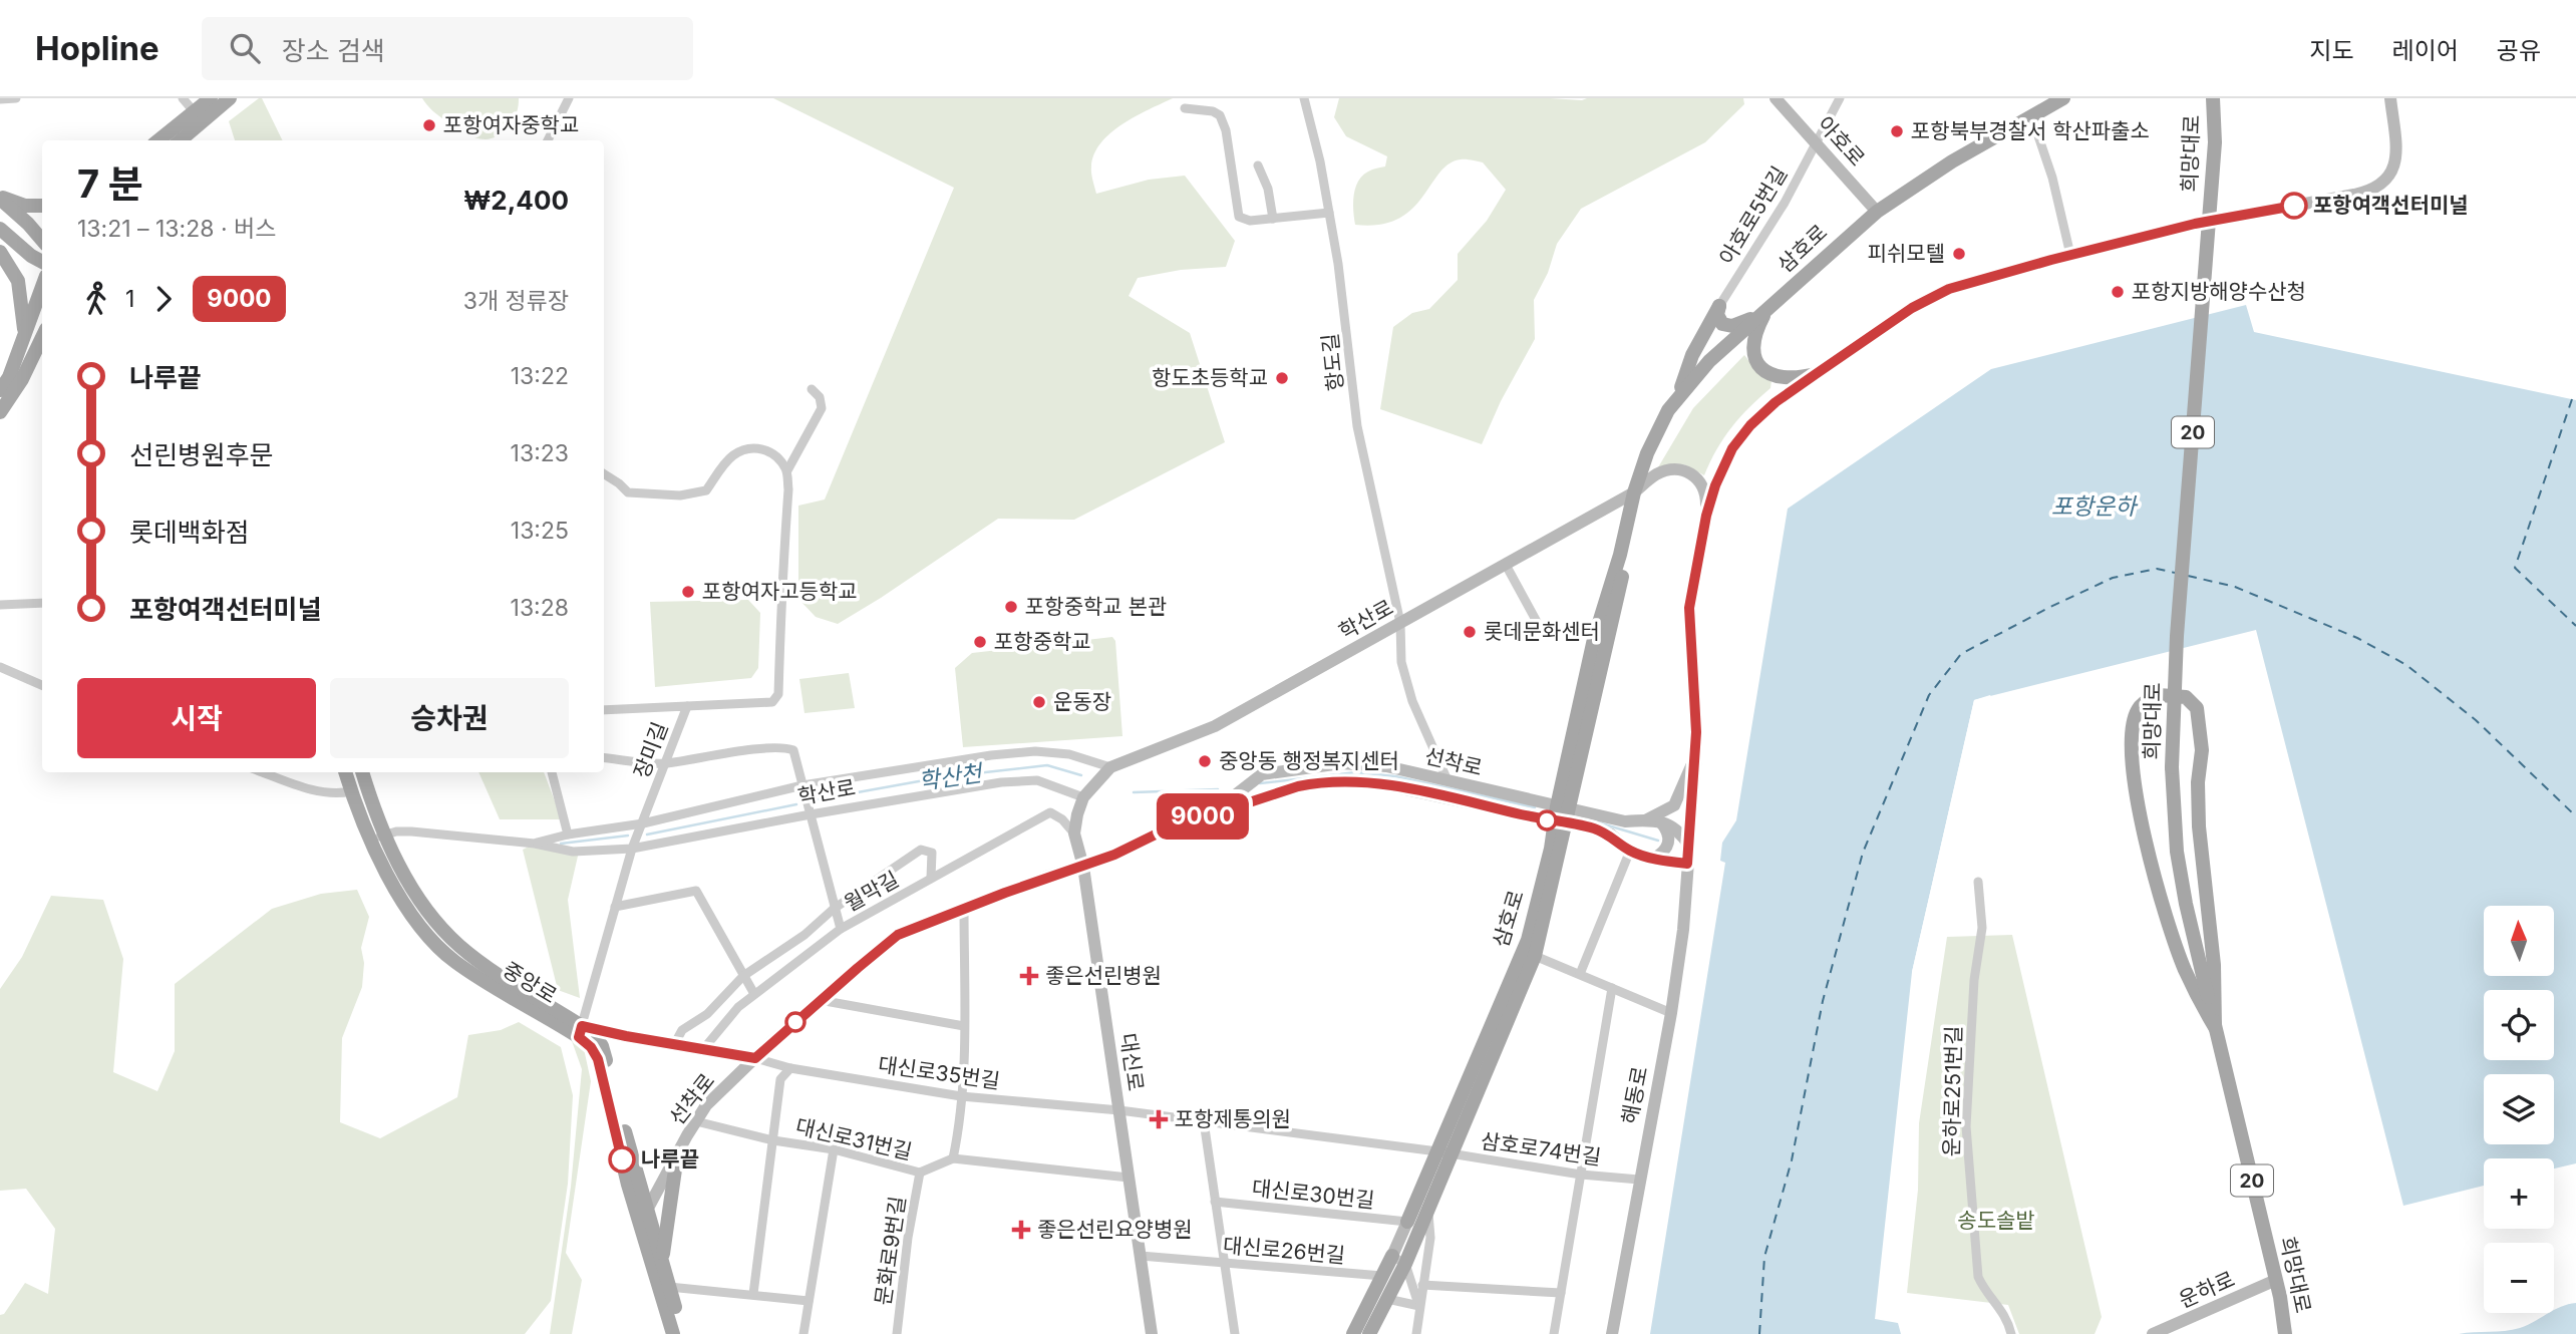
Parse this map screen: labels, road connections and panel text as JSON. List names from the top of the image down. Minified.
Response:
{"streets":{"main road":["희망대로","삼호로","20","중앙로"],"street":["아호로","아호로5번길","항도길","학산로","장미길","선착로","월막길","대신로","대신로35번길","운하로251번길","해동로","대신로31번길","삼호로74번길","대신로30번길","문화로9번길","대신로26번길","운하로"]},"crossings":[["아호로","아호로5번길"],["아호로","삼호로"],["희망대로","운하로"],["삼호로","학산로"],["삼호로","선착로"],["삼호로","삼호로74번길"],["삼호로","대신로30번길"],["삼호로","대신로26번길"],["항도길","학산로"],["항도길","선착로"],["학산로","장미길"],["학산로","중앙로"],["학산로","대신로"],["학산로","해동로"],["장미길","중앙로"],["장미길","대신로35번길"],["선착로","중앙로"],["선착로","대신로"],["선착로","대신로35번길"],["선착로","해동로"],["선착로","대신로31번길"],["월막길","대신로"],["월막길","대신로35번길"],["중앙로","대신로35번길"],["대신로","대신로35번길"],["대신로","대신로31번길"],["대신로","대신로26번길"],["대신로35번길","삼호로74번길"],["해동로","삼호로74번길"],["대신로31번길","문화로9번길"]],"water":["포항운하","학산천"],"parks":["송도솔밭"],"places":{"other":["포항여자중학교","포항북부경찰서 학산파출소","포항여객선터미널","피쉬모텔","포항지방해양수산청","항도초등학교","포항여자고등학교","포항중학교 본관","롯데문화센터","포항중학교","운동장","중앙동 행정복지센터","나루끝"],"health":["좋은선린병원","포항제통의원","좋은선린요양병원"]},"lines":["bus line 9000"],"north":"top","page":{"header":"Hopline","search":"장소 검색","nav":["지도","레이어","공유"],"on_map":"9000","heading":["7 분","13:21 – 13:28 · 버스","₩2,400"],"legs":["1","9000","3개 정류장"],"list":[{"name":"나루끝","value":"13:22"},{"name":"선린병원후문","value":"13:23"},{"name":"롯데백화점","value":"13:25"},{"name":"포항여객선터미널","value":"13:28"}],"buttons":["시작","승차권"],"map_buttons":["+","−"]}}
